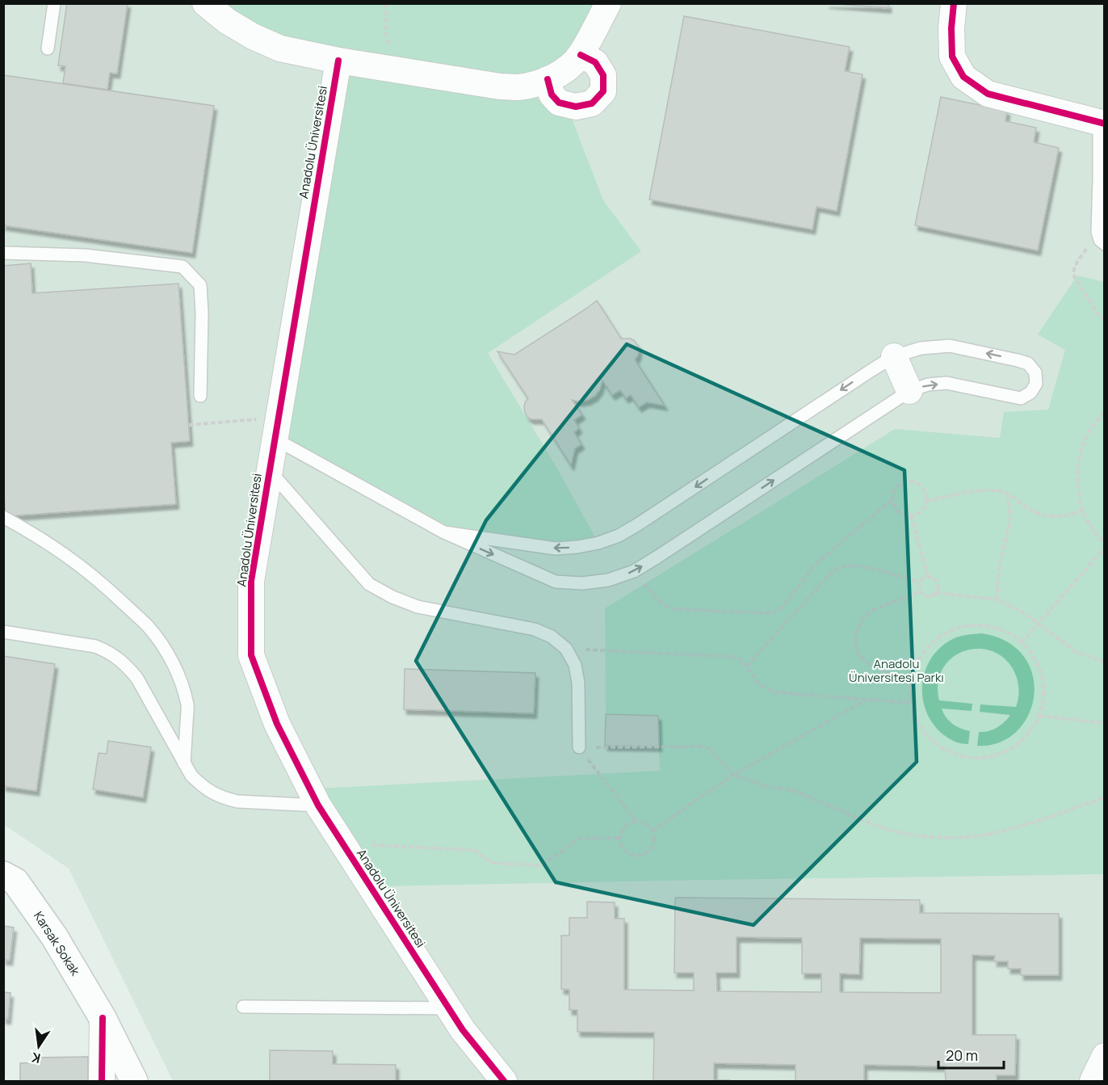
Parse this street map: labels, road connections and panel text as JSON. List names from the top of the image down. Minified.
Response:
{"streets":{"main road":["Karsak Sokak"],"street":["Anadolu Üniversitesi"]},"parks":["Anadolu Üniversitesi Parkı"],"scale_bar":"20 m","north":"bottom"}
